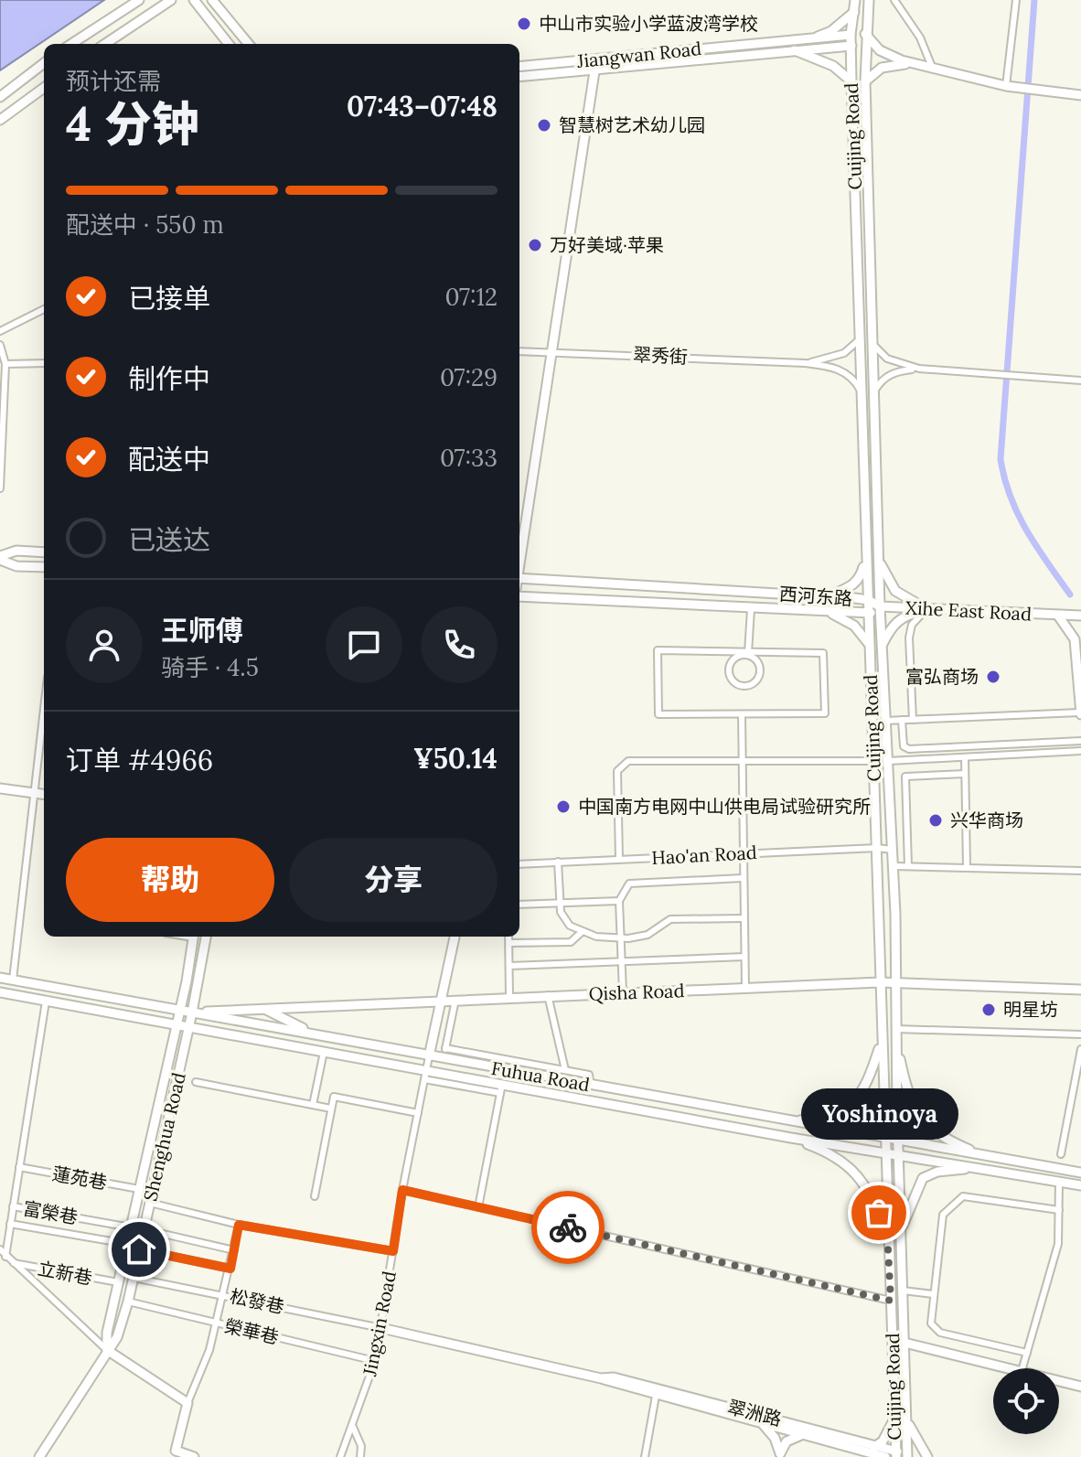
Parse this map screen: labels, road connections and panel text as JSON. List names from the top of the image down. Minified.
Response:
{"streets":{"street":["Jiangwan Road","Cuijing Road","翠秀街","西河东路","Xihe East Road","Hao'an Road","Qisha Road","Fuhua Road","Shenghua Road","蓮苑巷","富榮巷","立新巷","松發巷","Jingxin Road","榮華巷","翠洲路"]},"crossings":[["Jiangwan Road","Cuijing Road"],["Cuijing Road","西河东路"],["Cuijing Road","Xihe East Road"],["Cuijing Road","Hao'an Road"],["Cuijing Road","Qisha Road"],["Cuijing Road","Fuhua Road"],["Cuijing Road","翠洲路"],["西河东路","Xihe East Road"],["Qisha Road","Fuhua Road"],["Qisha Road","Shenghua Road"],["Fuhua Road","Shenghua Road"],["Fuhua Road","Jingxin Road"],["Shenghua Road","蓮苑巷"],["Shenghua Road","富榮巷"],["Shenghua Road","立新巷"],["Shenghua Road","松發巷"],["Shenghua Road","榮華巷"],["松發巷","Jingxin Road"],["松發巷","翠洲路"],["Jingxin Road","榮華巷"],["Jingxin Road","翠洲路"]],"places":["中山市实验小学蓝波湾学校","智慧树艺术幼儿园","万好美域·苹果","富弘商场","中国南方电网中山供电局试验研究所","兴华商场","明星坊","Yoshinoya"],"page":{"heading":["4 分钟","预计还需","07:43–07:48"],"panel":["王师傅","骑手 · 4.5","订单 #4966","¥50.14"],"bar":"配送中 · 550 m","list":[["已接单","07:12"],["制作中","07:29"],["配送中","07:33"],"已送达"],"buttons":["帮助","分享"],"bubble":"Yoshinoya"}}
